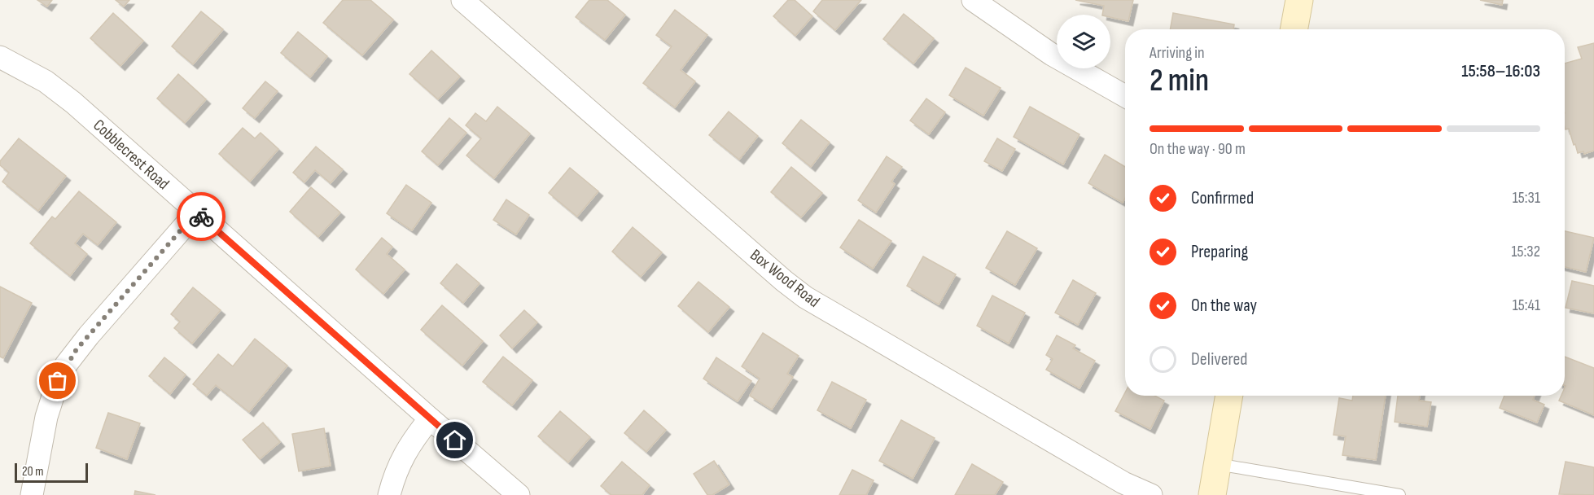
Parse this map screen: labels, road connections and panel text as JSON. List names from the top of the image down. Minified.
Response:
{"streets":{"street":["Cobblecrest Road","Box Wood Road"]},"scale_bar":"20 m","page":{"heading":["2 min","Arriving in","15:58–16:03"],"bar":"On the way · 90 m","list":[["Confirmed","15:31"],["Preparing","15:32"],["On the way","15:41"],"Delivered"],"scale":"20 m"}}
